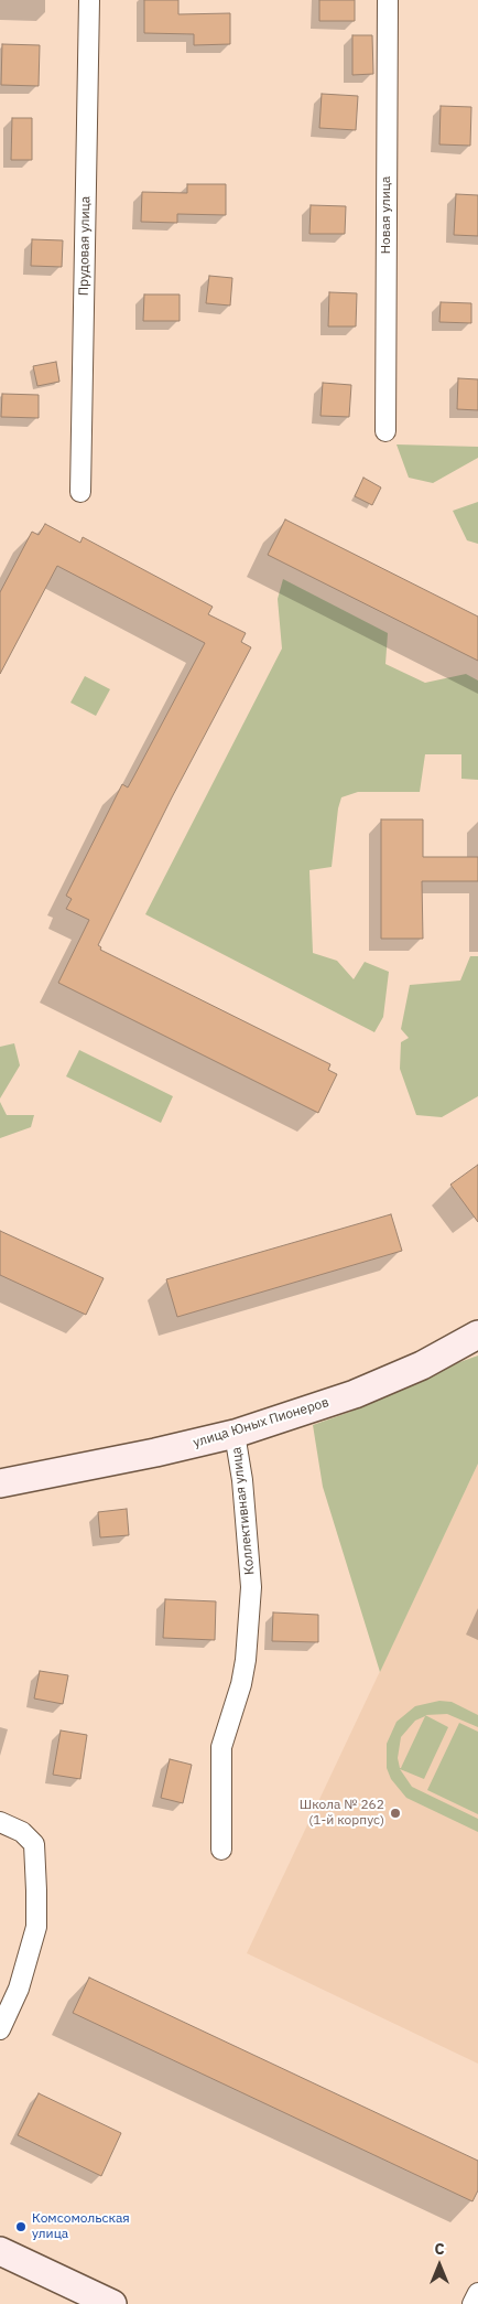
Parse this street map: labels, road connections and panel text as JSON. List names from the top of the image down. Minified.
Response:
{"streets":{"main road":["улица Юных Пионеров"],"street":["Новая улица","Прудовая улица","Коллективная улица"]},"crossings":[["улица Юных Пионеров","Коллективная улица"]],"places":["Школа № 262 (1-й корпус)","Комсомольская улица"],"north":"top"}
